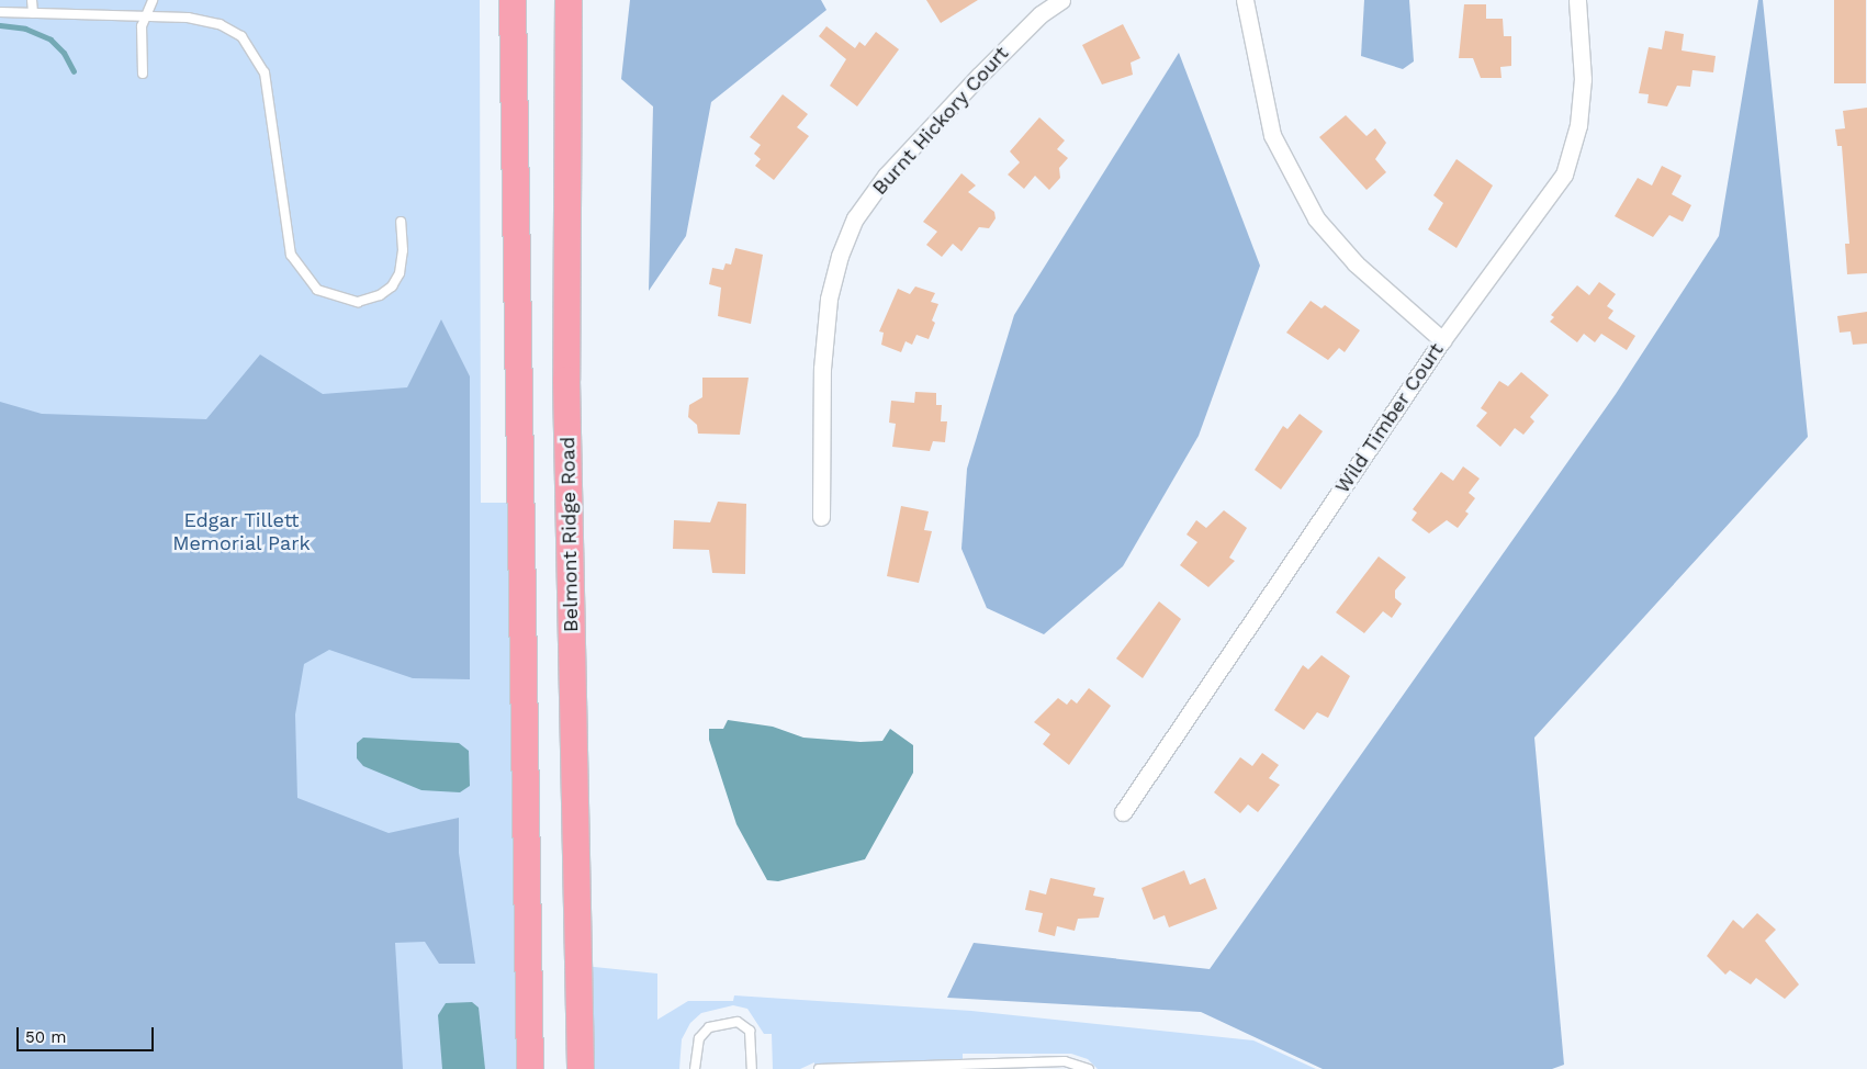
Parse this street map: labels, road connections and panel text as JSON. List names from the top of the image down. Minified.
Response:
{"streets":{"main road":["Belmont Ridge Road"],"street":["Burnt Hickory Court","Wild Timber Court"]},"parks":["Edgar Tillett Memorial Park"],"scale_bar":"50 m"}
